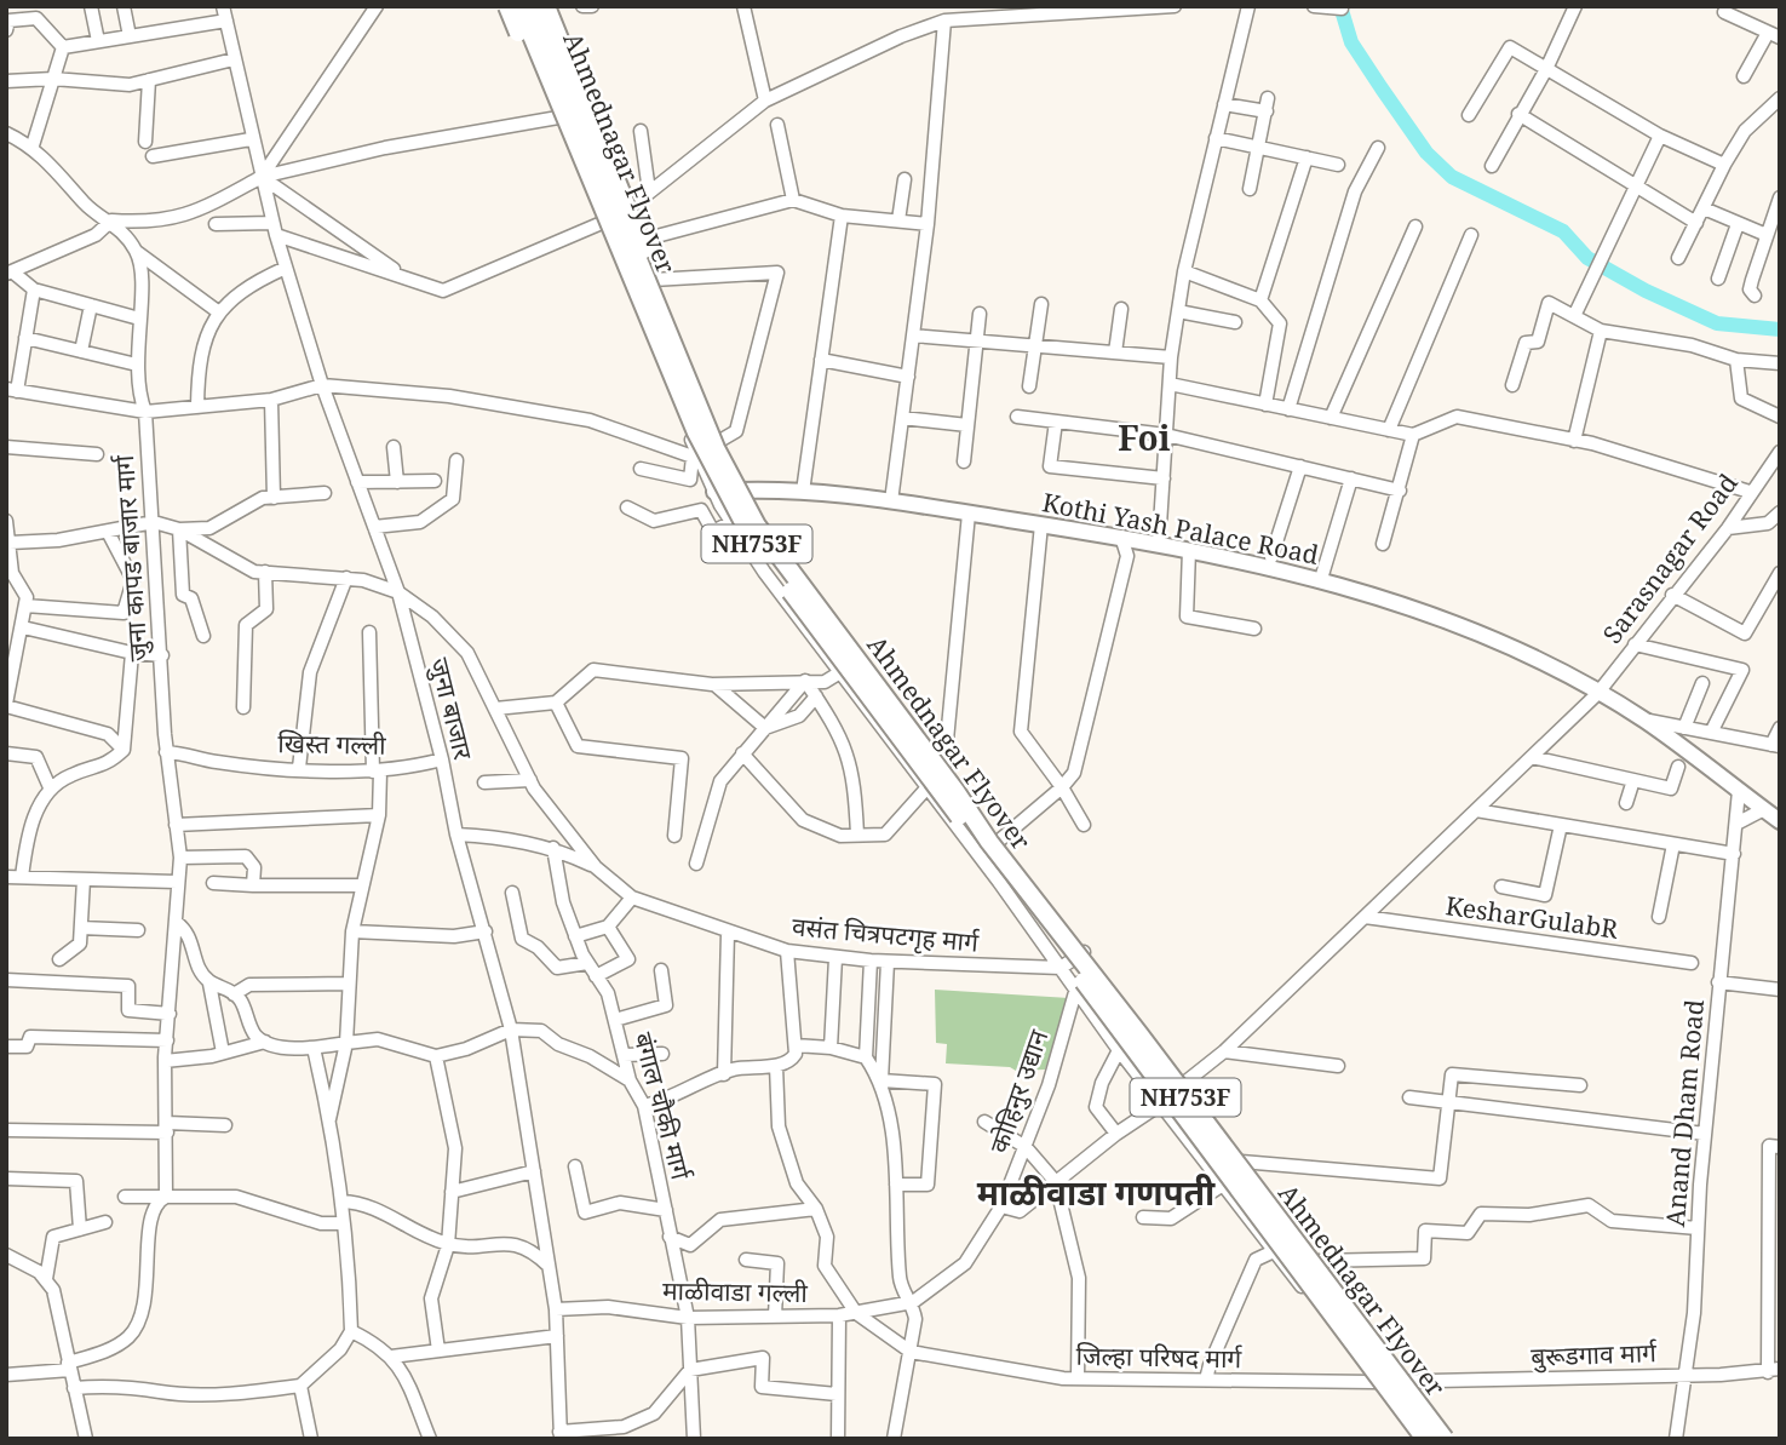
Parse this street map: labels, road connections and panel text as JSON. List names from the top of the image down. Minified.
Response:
{"streets":{"highway":["Ahmednagar Flyover","NH753F"],"main road":["Kothi Yash Palace Road"],"street":["जुना कापड बाजार मार्ग","Sarasnagar Road","जुना बाजार","खिस्त गल्ली","KesharGulabR","वसंत चित्रपटगृह मार्ग","कोहिनुर उद्यान","बंगाल चौकी मार्ग","Anand Dham Road","माळीवाडा गल्ली","बुरूडगाव मार्ग","जिल्हा परिषद मार्ग"]},"crossings":[["Kothi Yash Palace Road","Sarasnagar Road"],["Kothi Yash Palace Road","Anand Dham Road"],["जुना कापड बाजार मार्ग","खिस्त गल्ली"],["Sarasnagar Road","KesharGulabR"],["जुना बाजार","खिस्त गल्ली"],["जुना बाजार","माळीवाडा गल्ली"],["कोहिनुर उद्यान","माळीवाडा गल्ली"],["बंगाल चौकी मार्ग","माळीवाडा गल्ली"],["Anand Dham Road","बुरूडगाव मार्ग"],["बुरूडगाव मार्ग","जिल्हा परिषद मार्ग"]],"districts":["Foi","माळीवाडा गणपती"]}
